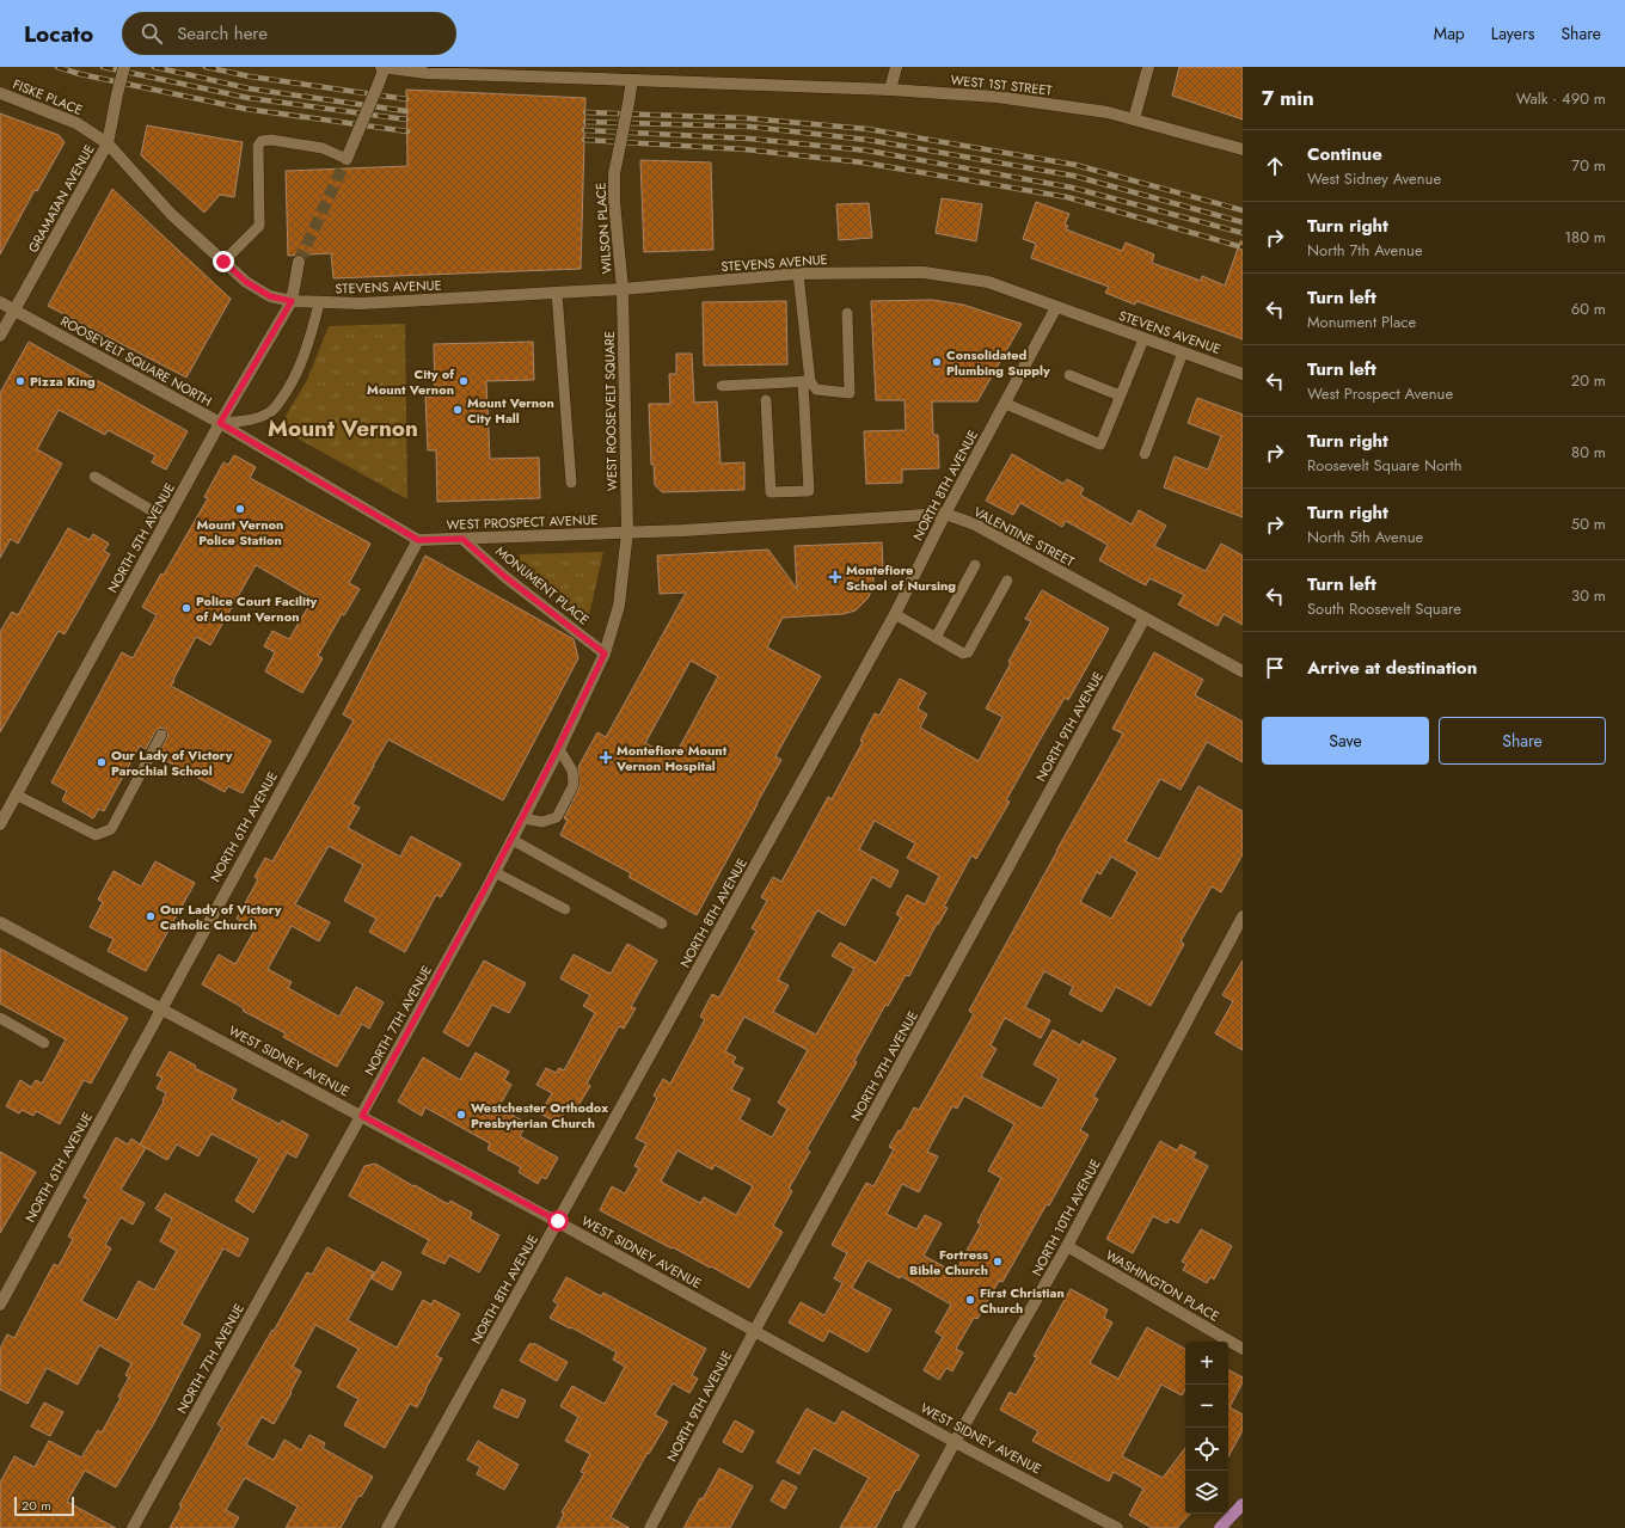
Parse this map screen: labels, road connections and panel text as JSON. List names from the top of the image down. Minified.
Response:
{"streets":{"street":["WEST 1ST STREET","FISKE PLACE","GRAMATAN AVENUE","WILSON PLACE","STEVENS AVENUE","ROOSEVELT SQUARE NORTH","WEST ROOSEVELT SQUARE","NORTH 8TH AVENUE","WEST PROSPECT AVENUE","VALENTINE STREET","NORTH 5TH AVENUE","MONUMENT PLACE","NORTH 9TH AVENUE","NORTH 6TH AVENUE","NORTH 7TH AVENUE","WEST SIDNEY AVENUE","NORTH 10TH AVENUE","WASHINGTON PLACE"]},"crossings":[["WEST 1ST STREET","WILSON PLACE"],["FISKE PLACE","GRAMATAN AVENUE"],["FISKE PLACE","STEVENS AVENUE"],["GRAMATAN AVENUE","ROOSEVELT SQUARE NORTH"],["WILSON PLACE","STEVENS AVENUE"],["WILSON PLACE","WEST ROOSEVELT SQUARE"],["STEVENS AVENUE","WEST ROOSEVELT SQUARE"],["STEVENS AVENUE","NORTH 8TH AVENUE"],["STEVENS AVENUE","NORTH 5TH AVENUE"],["ROOSEVELT SQUARE NORTH","WEST PROSPECT AVENUE"],["ROOSEVELT SQUARE NORTH","NORTH 5TH AVENUE"],["ROOSEVELT SQUARE NORTH","NORTH 6TH AVENUE"],["WEST ROOSEVELT SQUARE","WEST PROSPECT AVENUE"],["WEST ROOSEVELT SQUARE","VALENTINE STREET"],["WEST ROOSEVELT SQUARE","NORTH 7TH AVENUE"],["NORTH 8TH AVENUE","VALENTINE STREET"],["NORTH 8TH AVENUE","WEST SIDNEY AVENUE"],["WEST PROSPECT AVENUE","VALENTINE STREET"],["WEST PROSPECT AVENUE","MONUMENT PLACE"],["WEST PROSPECT AVENUE","NORTH 6TH AVENUE"],["WEST PROSPECT AVENUE","NORTH 7TH AVENUE"],["VALENTINE STREET","NORTH 9TH AVENUE"],["VALENTINE STREET","NORTH 7TH AVENUE"],["MONUMENT PLACE","NORTH 7TH AVENUE"],["NORTH 9TH AVENUE","WEST SIDNEY AVENUE"],["NORTH 6TH AVENUE","WEST SIDNEY AVENUE"],["NORTH 7TH AVENUE","WEST SIDNEY AVENUE"],["WEST SIDNEY AVENUE","NORTH 10TH AVENUE"],["NORTH 10TH AVENUE","WASHINGTON PLACE"]],"districts":["Mount Vernon"],"places":{"other":["Consolidated Plumbing Supply","Pizza King","City of Mount Vernon","Mount Vernon City Hall","Mount Vernon Police Station","Police Court Facility of Mount Vernon","Our Lady of Victory Parochial School","Our Lady of Victory Catholic Church","Westchester Orthodox Presbyterian Church","Fortress Bible Church","First Christian Church"],"health":["Montefiore School of Nursing","Montefiore Mount Vernon Hospital"]},"scale_bar":"20 m","page":{"header":"Locato","search":"Search here","nav":["Map","Layers","Share"],"heading":["7 min","Walk · 490 m"],"list":[["Continue","West Sidney Avenue","70 m"],["Turn right","North 7th Avenue","180 m"],["Turn left","Monument Place","60 m"],["Turn left","West Prospect Avenue","20 m"],["Turn right","Roosevelt Square North","80 m"],["Turn right","North 5th Avenue","50 m"],["Turn left","South Roosevelt Square","30 m"],"Arrive at destination"],"buttons":["Save","Share"],"map_buttons":["+","−"],"scale":"20 m"}}
